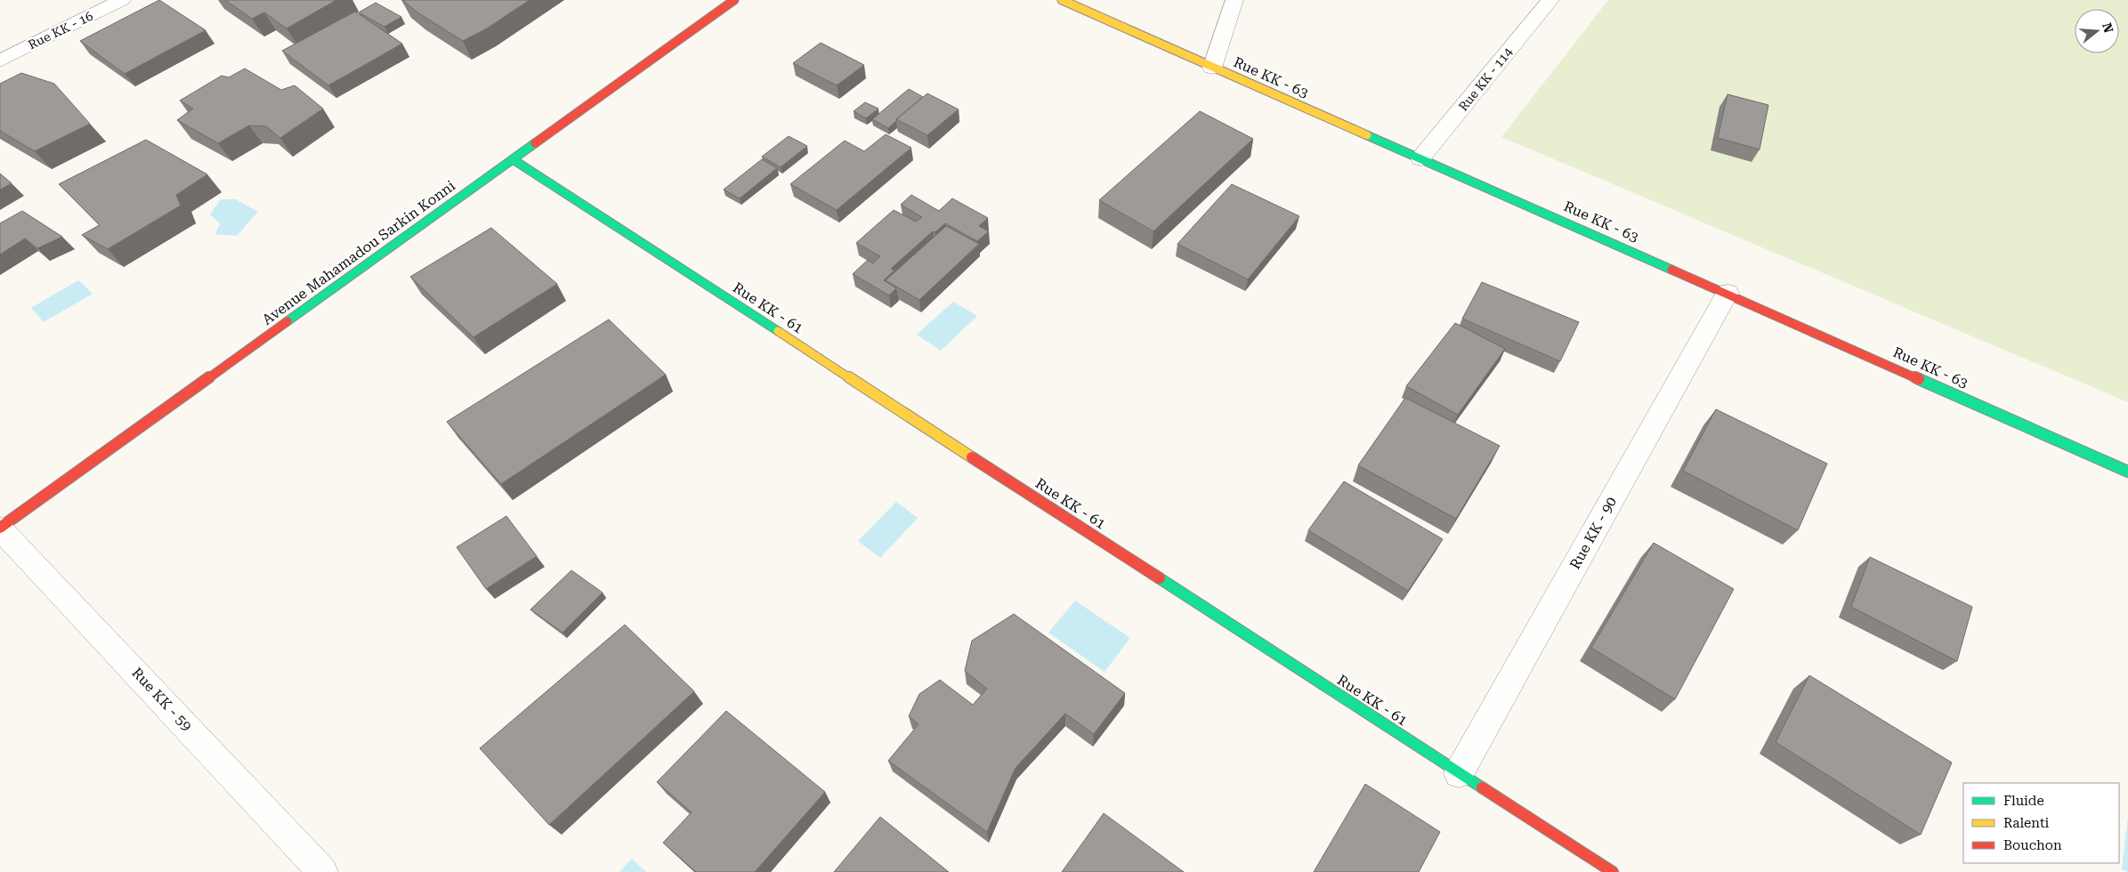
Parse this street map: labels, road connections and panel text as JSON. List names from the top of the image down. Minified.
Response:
{"streets":{"street":["Rue KK - 16","Rue KK - 63","Rue KK - 114","Avenue Mahamadou Sarkin Konni","Rue KK - 61","Rue KK - 90","Rue KK - 59"]},"crossings":[["Rue KK - 63","Rue KK - 114"],["Rue KK - 63","Rue KK - 90"],["Avenue Mahamadou Sarkin Konni","Rue KK - 61"],["Avenue Mahamadou Sarkin Konni","Rue KK - 59"],["Rue KK - 61","Rue KK - 90"]],"legend":["Fluide","Ralenti","Bouchon"],"north":"right"}
